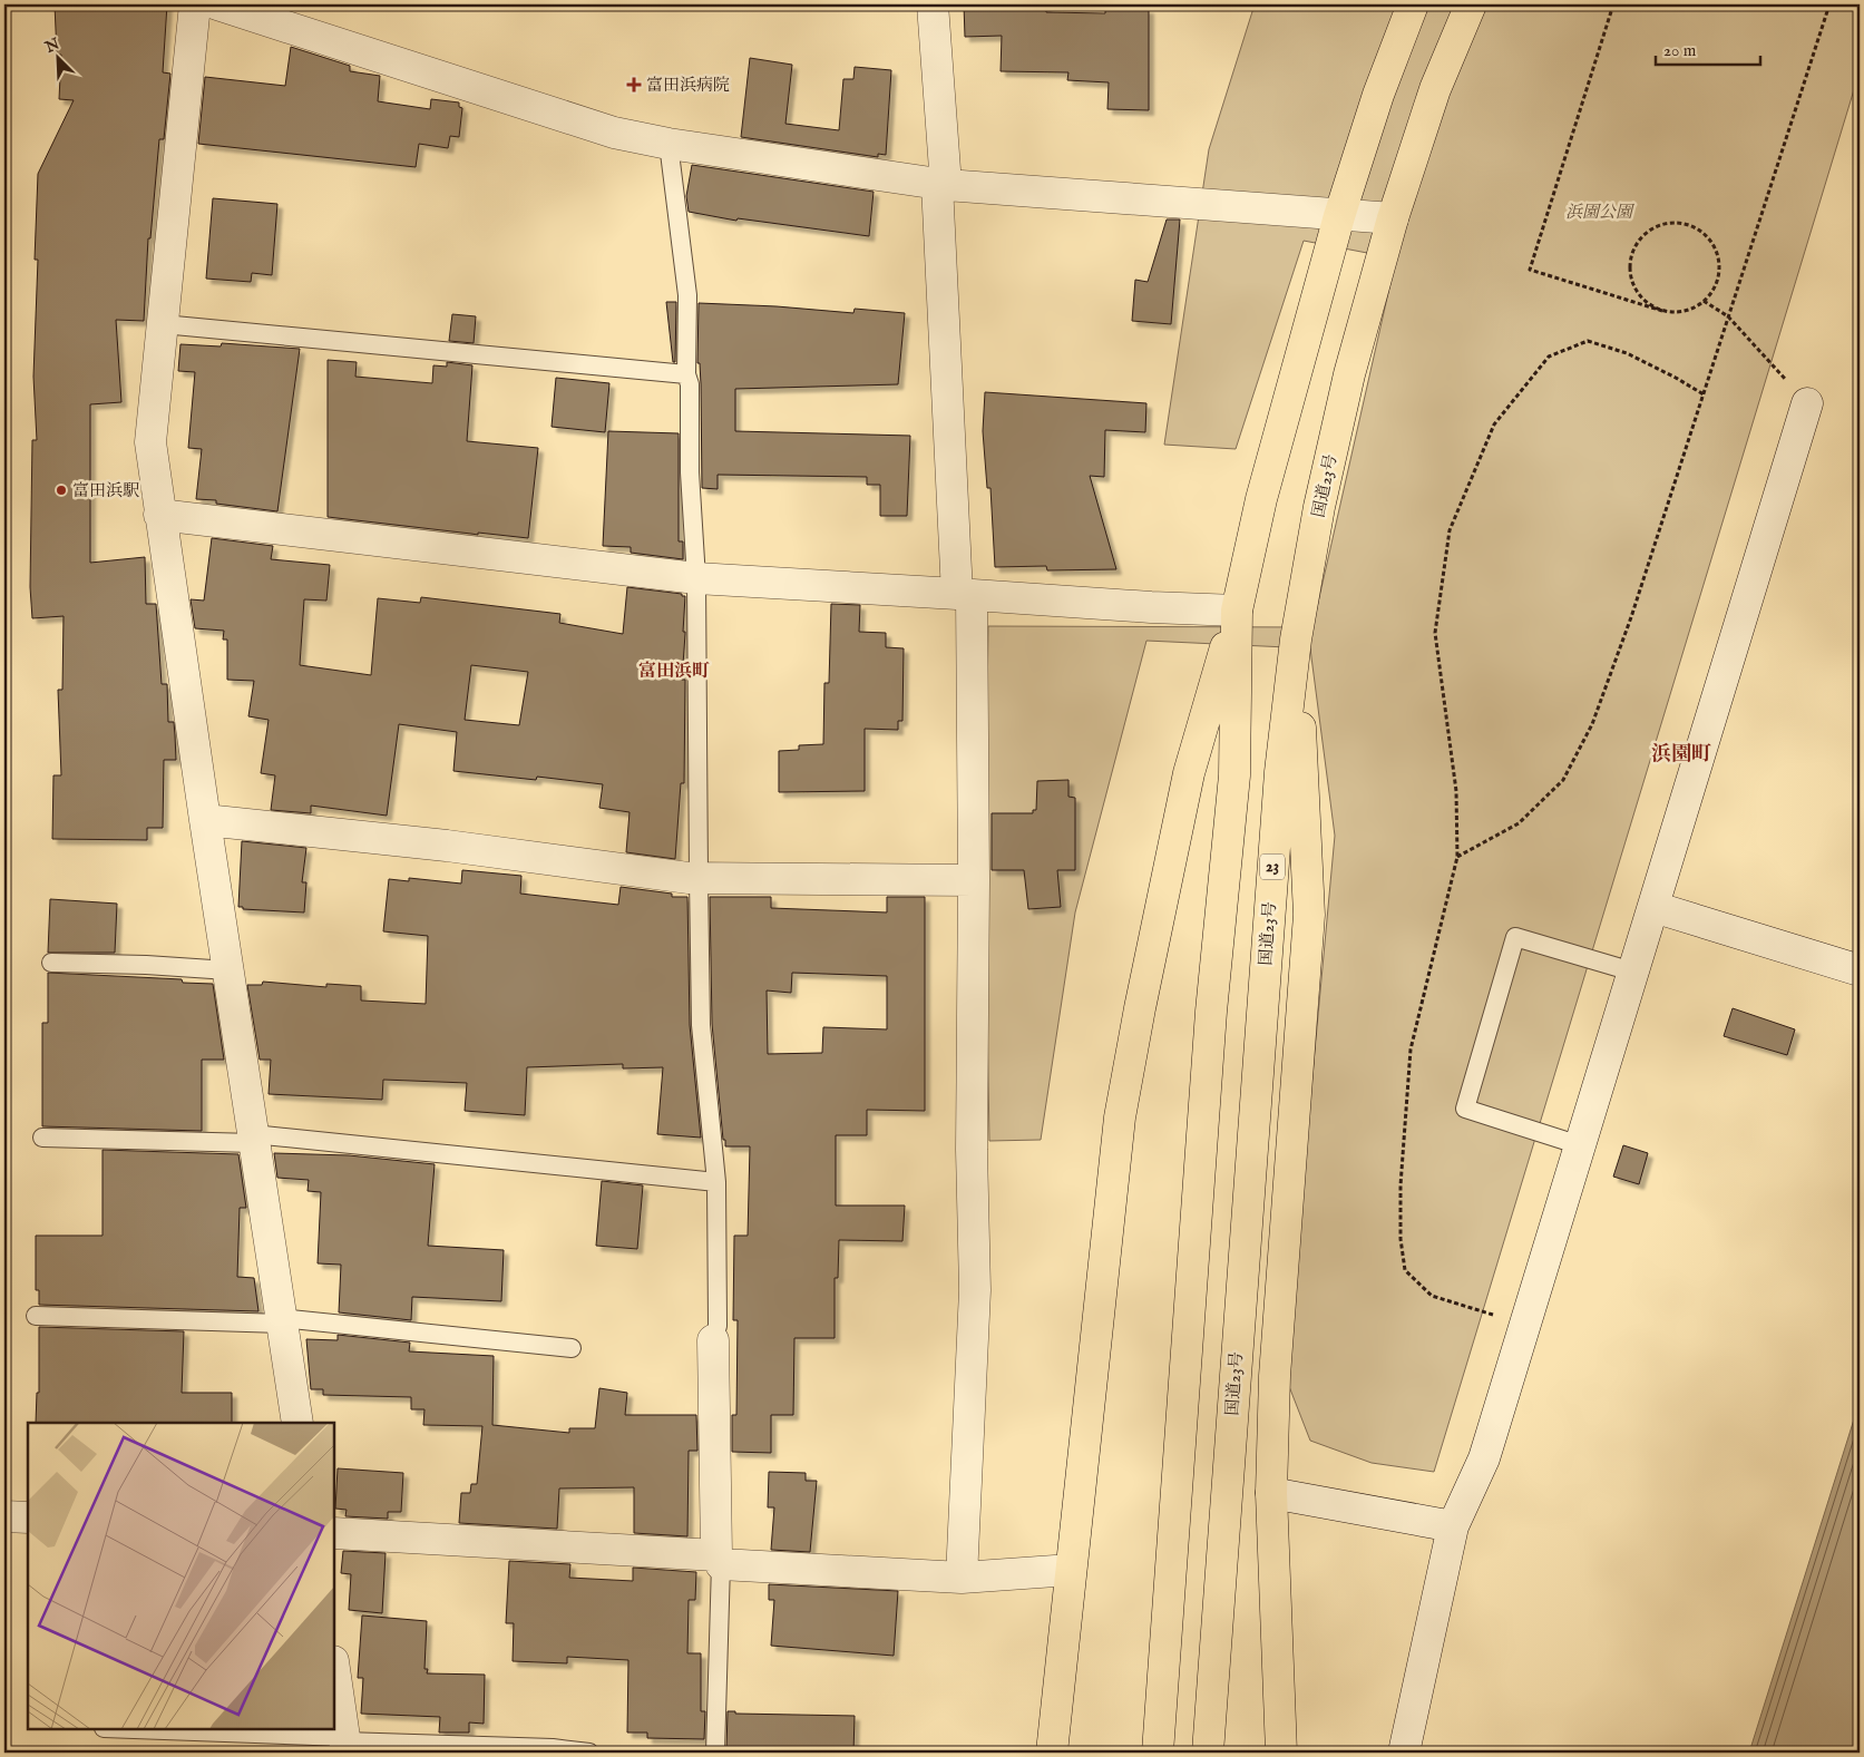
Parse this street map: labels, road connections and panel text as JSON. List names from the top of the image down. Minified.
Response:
{"streets":{"highway":["国道23号","23"]},"districts":["富田浜町","浜園町"],"parks":["浜園公園"],"places":{"health":["富田浜病院"],"other":["富田浜駅"]},"scale_bar":"20 m","north":"top left"}
